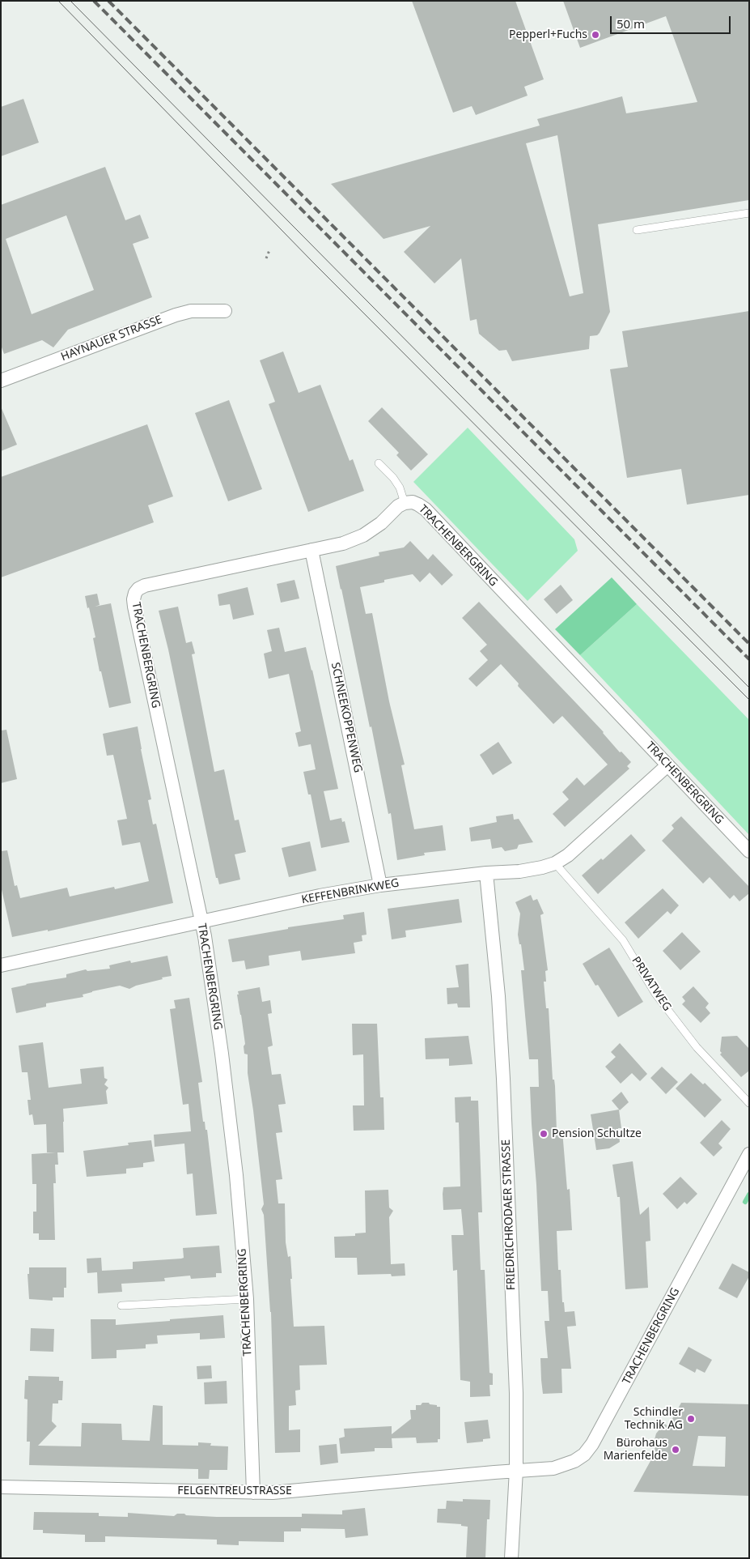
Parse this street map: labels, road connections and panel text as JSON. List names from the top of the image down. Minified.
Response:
{"streets":{"street":["HAYNAUER STRASSE","TRACHENBERGRING","SCHNEEKOPPENWEG","KEFFENBRINKWEG","FRIEDRICHRODAER STRASSE","FELGENTREUSTRASSE"],"lane":["PRIVATWEG"]},"crossings":[["TRACHENBERGRING","SCHNEEKOPPENWEG"],["TRACHENBERGRING","KEFFENBRINKWEG"],["TRACHENBERGRING","FRIEDRICHRODAER STRASSE"],["TRACHENBERGRING","FELGENTREUSTRASSE"],["SCHNEEKOPPENWEG","KEFFENBRINKWEG"],["KEFFENBRINKWEG","PRIVATWEG"],["KEFFENBRINKWEG","FRIEDRICHRODAER STRASSE"],["FRIEDRICHRODAER STRASSE","FELGENTREUSTRASSE"]],"places":["Pepperl+Fuchs","Pension Schultze","Schindler Technik AG","Bürohaus Marienfelde"],"scale_bar":"50 m"}
